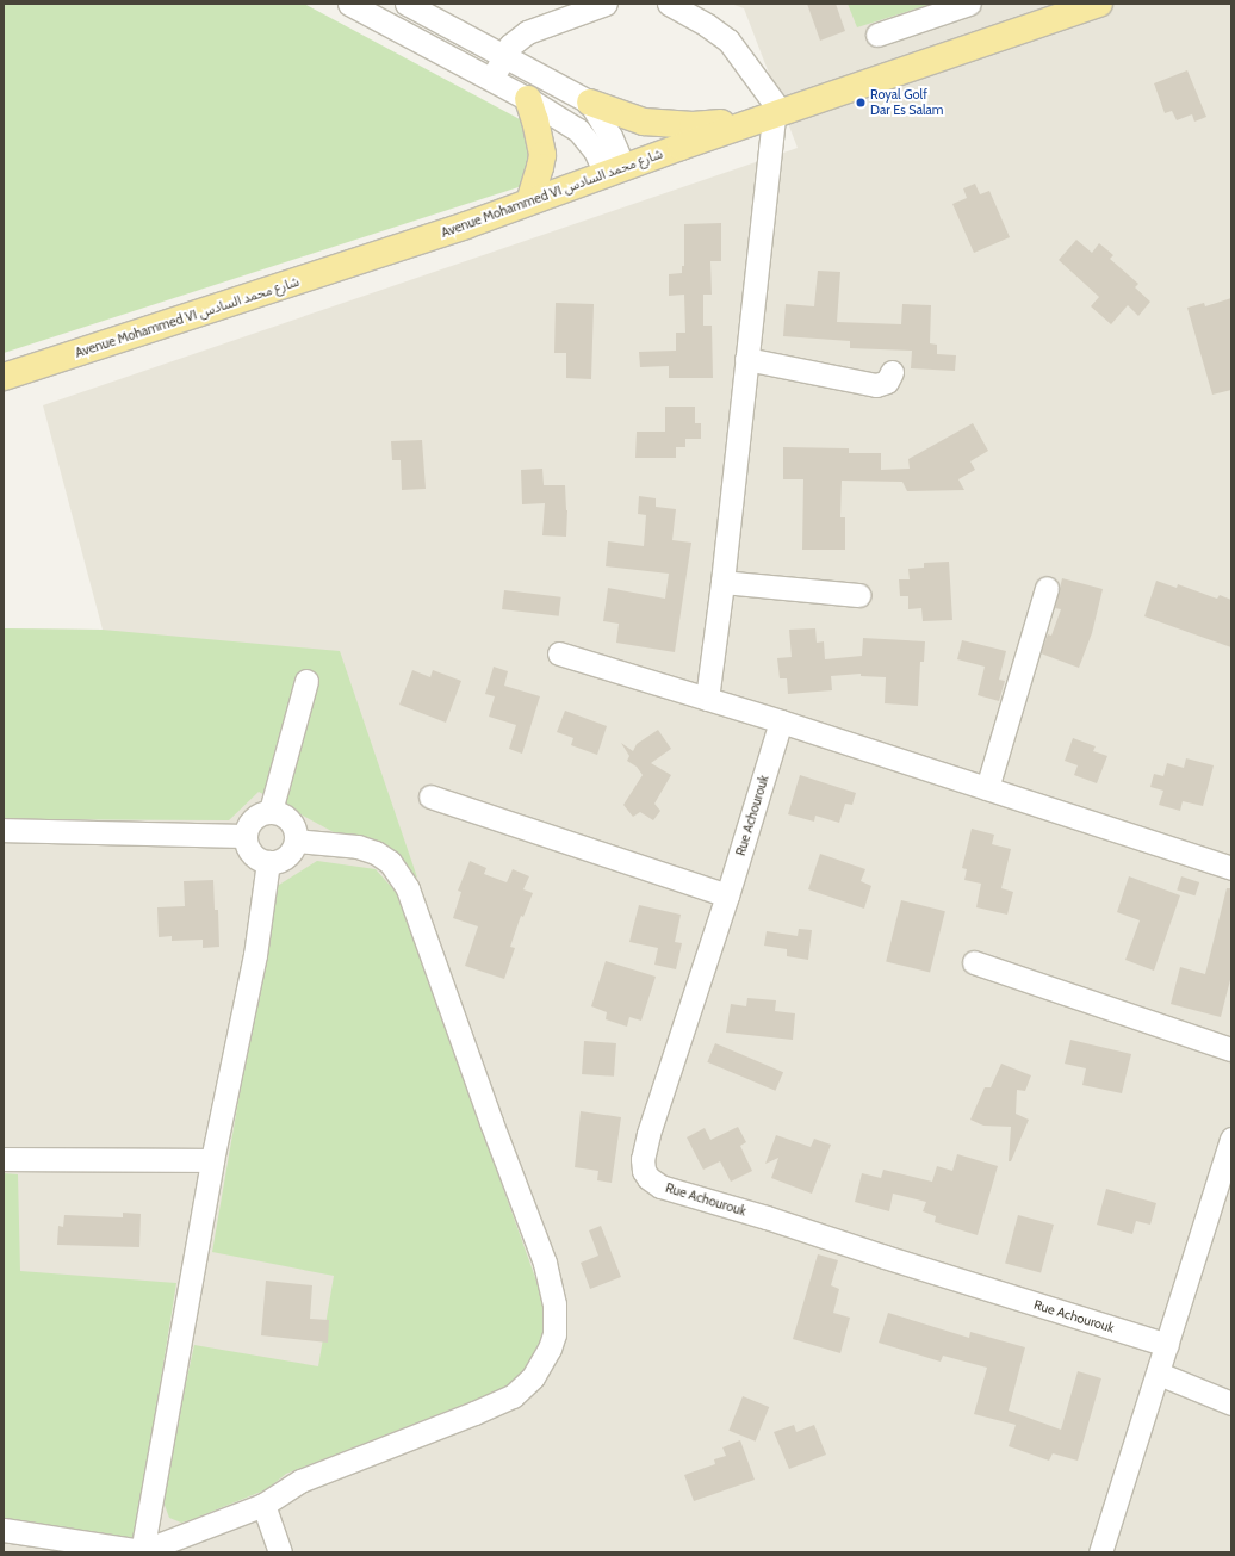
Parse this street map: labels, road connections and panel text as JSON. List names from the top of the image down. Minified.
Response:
{"streets":{"main road":["Avenue Mohammed VI شارع محمد السادس"],"street":["Rue Achourouk"]},"places":["Royal Golf Dar Es Salam"]}
